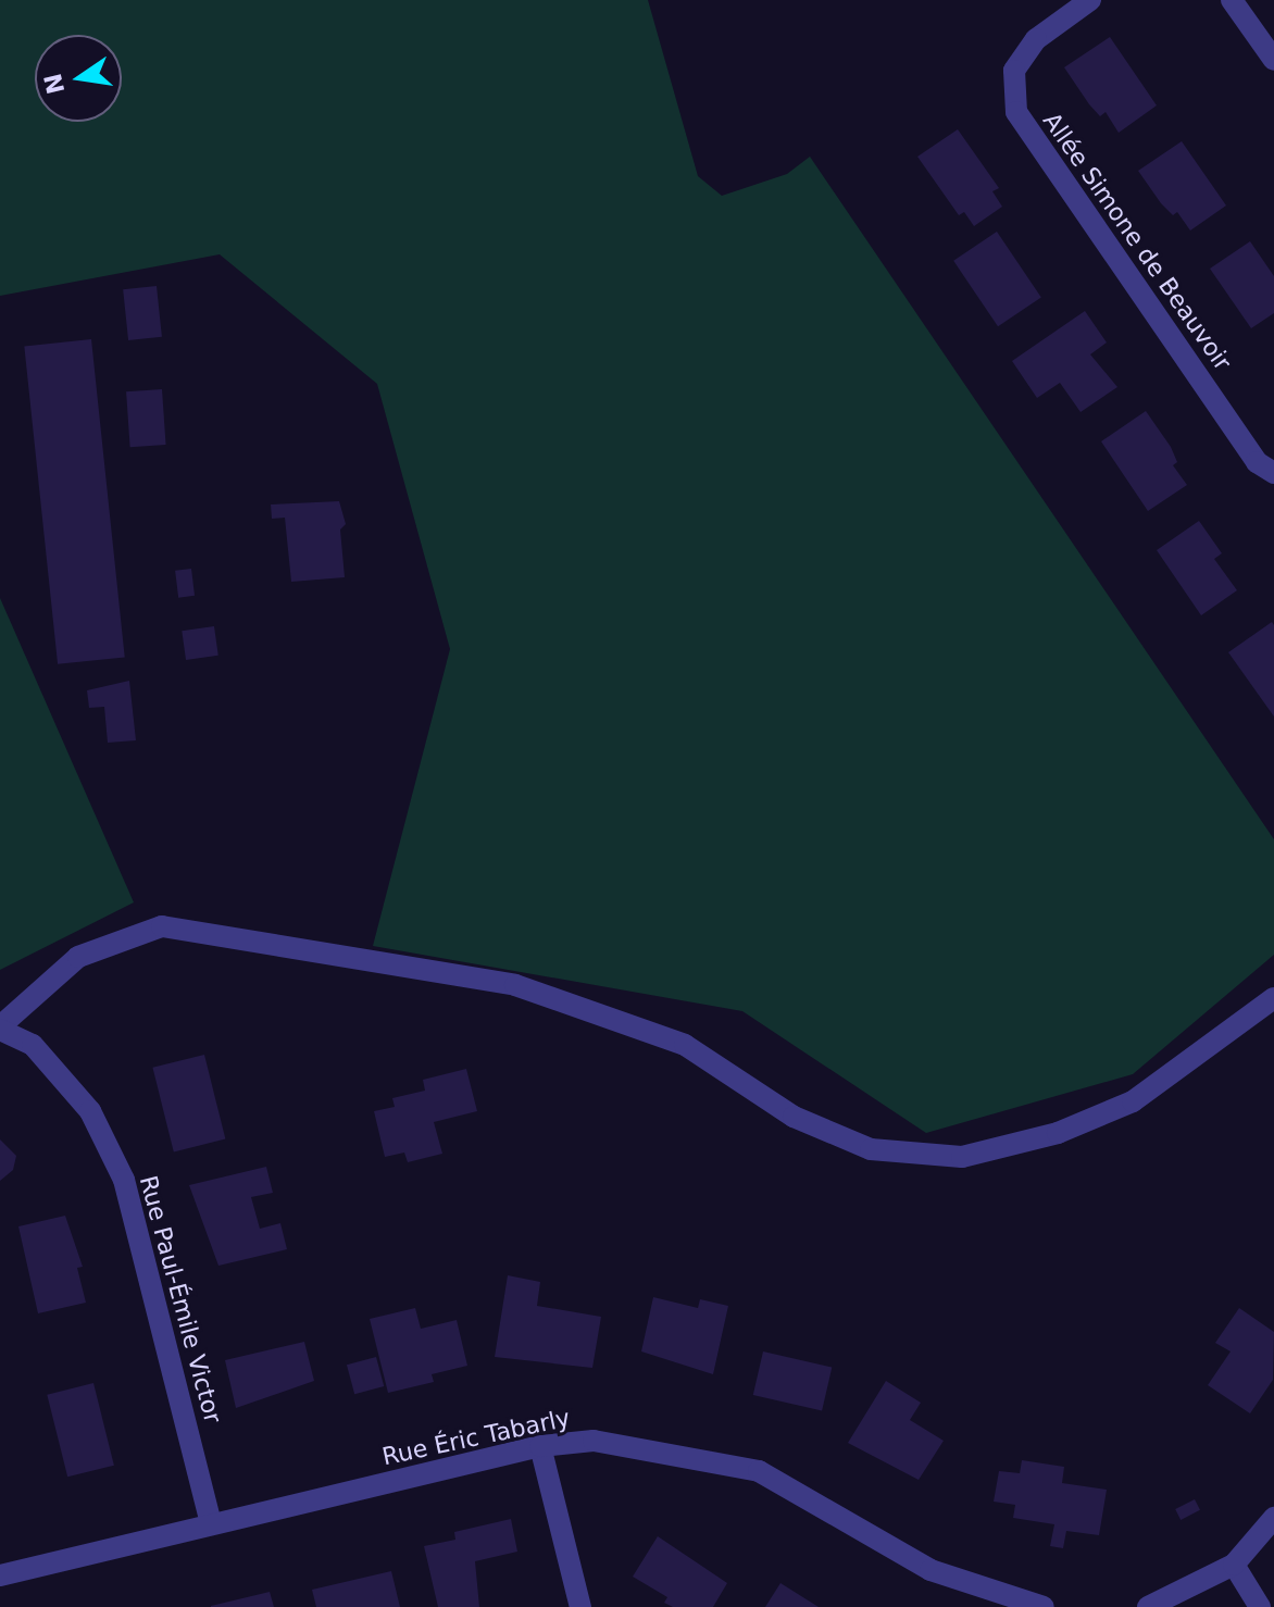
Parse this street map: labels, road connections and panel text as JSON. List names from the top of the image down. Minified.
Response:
{"streets":{"street":["Allée Simone de Beauvoir","Rue Paul-Émile Victor","Rue Éric Tabarly"]},"crossings":[["Rue Paul-Émile Victor","Rue Éric Tabarly"]],"north":"left"}
